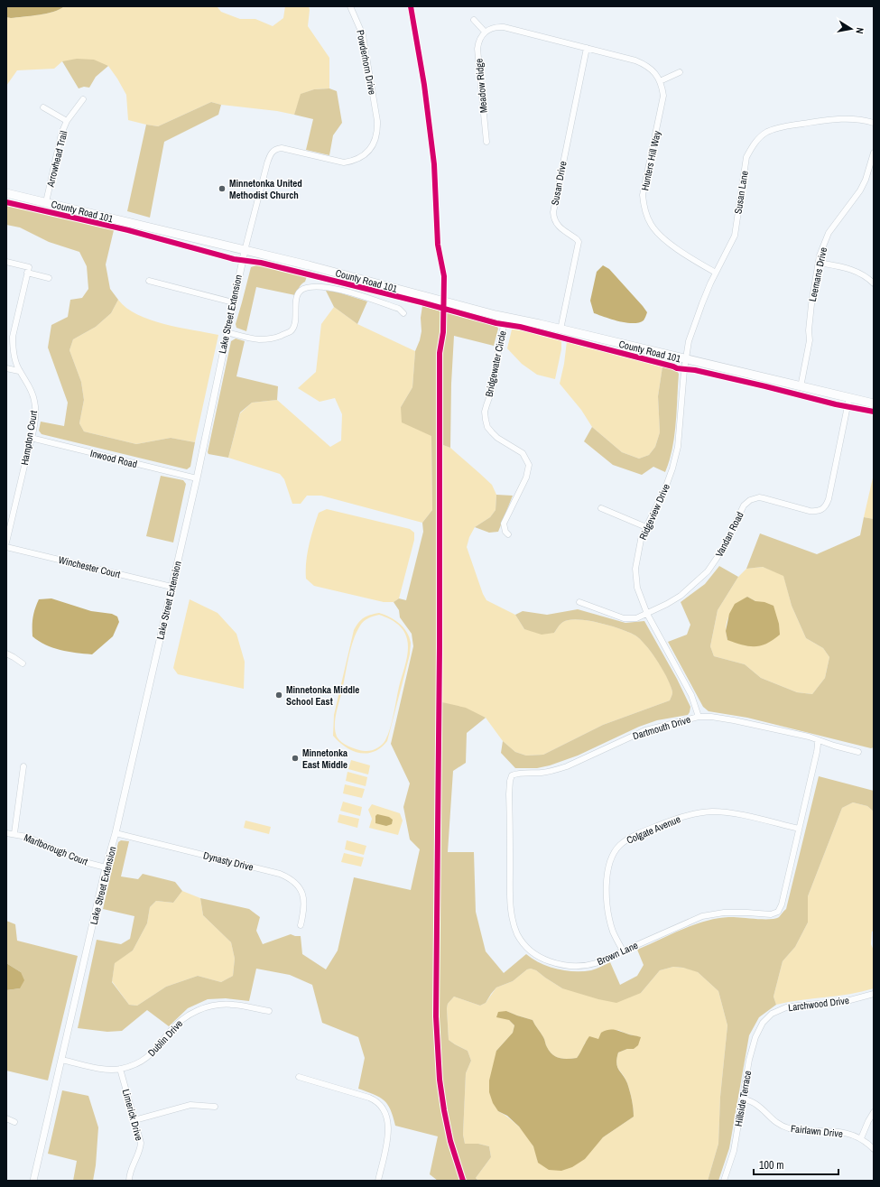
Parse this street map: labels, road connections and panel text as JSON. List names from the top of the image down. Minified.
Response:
{"streets":{"main road":["County Road 101"],"street":["Powderhorn Drive","Meadow Ridge","Arrowhead Trail","Hunters Hill Way","Susan Drive","Susan Lane","Leemans Drive","Lake Street Extension","Bridgewater Circle","Hampton Court","Inwood Road","Ridgeview Drive","Vandan Road","Winchester Court","Dartmouth Drive","Colgate Avenue","Marlborough Court","Dynasty Drive","Brown Lane","Larchwood Drive","Dublin Drive","Hillside Terrace","Limerick Drive","Fairlawn Drive"]},"crossings":[["Powderhorn Drive","Lake Street Extension"],["Meadow Ridge","Hunters Hill Way"],["Arrowhead Trail","County Road 101"],["Hunters Hill Way","Susan Drive"],["Hunters Hill Way","Susan Lane"],["Susan Drive","County Road 101"],["Susan Lane","County Road 101"],["Susan Lane","Ridgeview Drive"],["County Road 101","Leemans Drive"],["County Road 101","Lake Street Extension"],["County Road 101","Bridgewater Circle"],["County Road 101","Ridgeview Drive"],["County Road 101","Vandan Road"],["Lake Street Extension","Inwood Road"],["Lake Street Extension","Winchester Court"],["Lake Street Extension","Marlborough Court"],["Lake Street Extension","Dynasty Drive"],["Lake Street Extension","Dublin Drive"],["Hampton Court","Inwood Road"],["Ridgeview Drive","Vandan Road"],["Ridgeview Drive","Dartmouth Drive"],["Dartmouth Drive","Brown Lane"],["Colgate Avenue","Brown Lane"],["Larchwood Drive","Hillside Terrace"],["Dublin Drive","Limerick Drive"],["Hillside Terrace","Fairlawn Drive"]],"places":["Minnetonka United Methodist Church","Minnetonka Middle School East","Minnetonka East Middle"],"scale_bar":"100 m","north":"right"}
